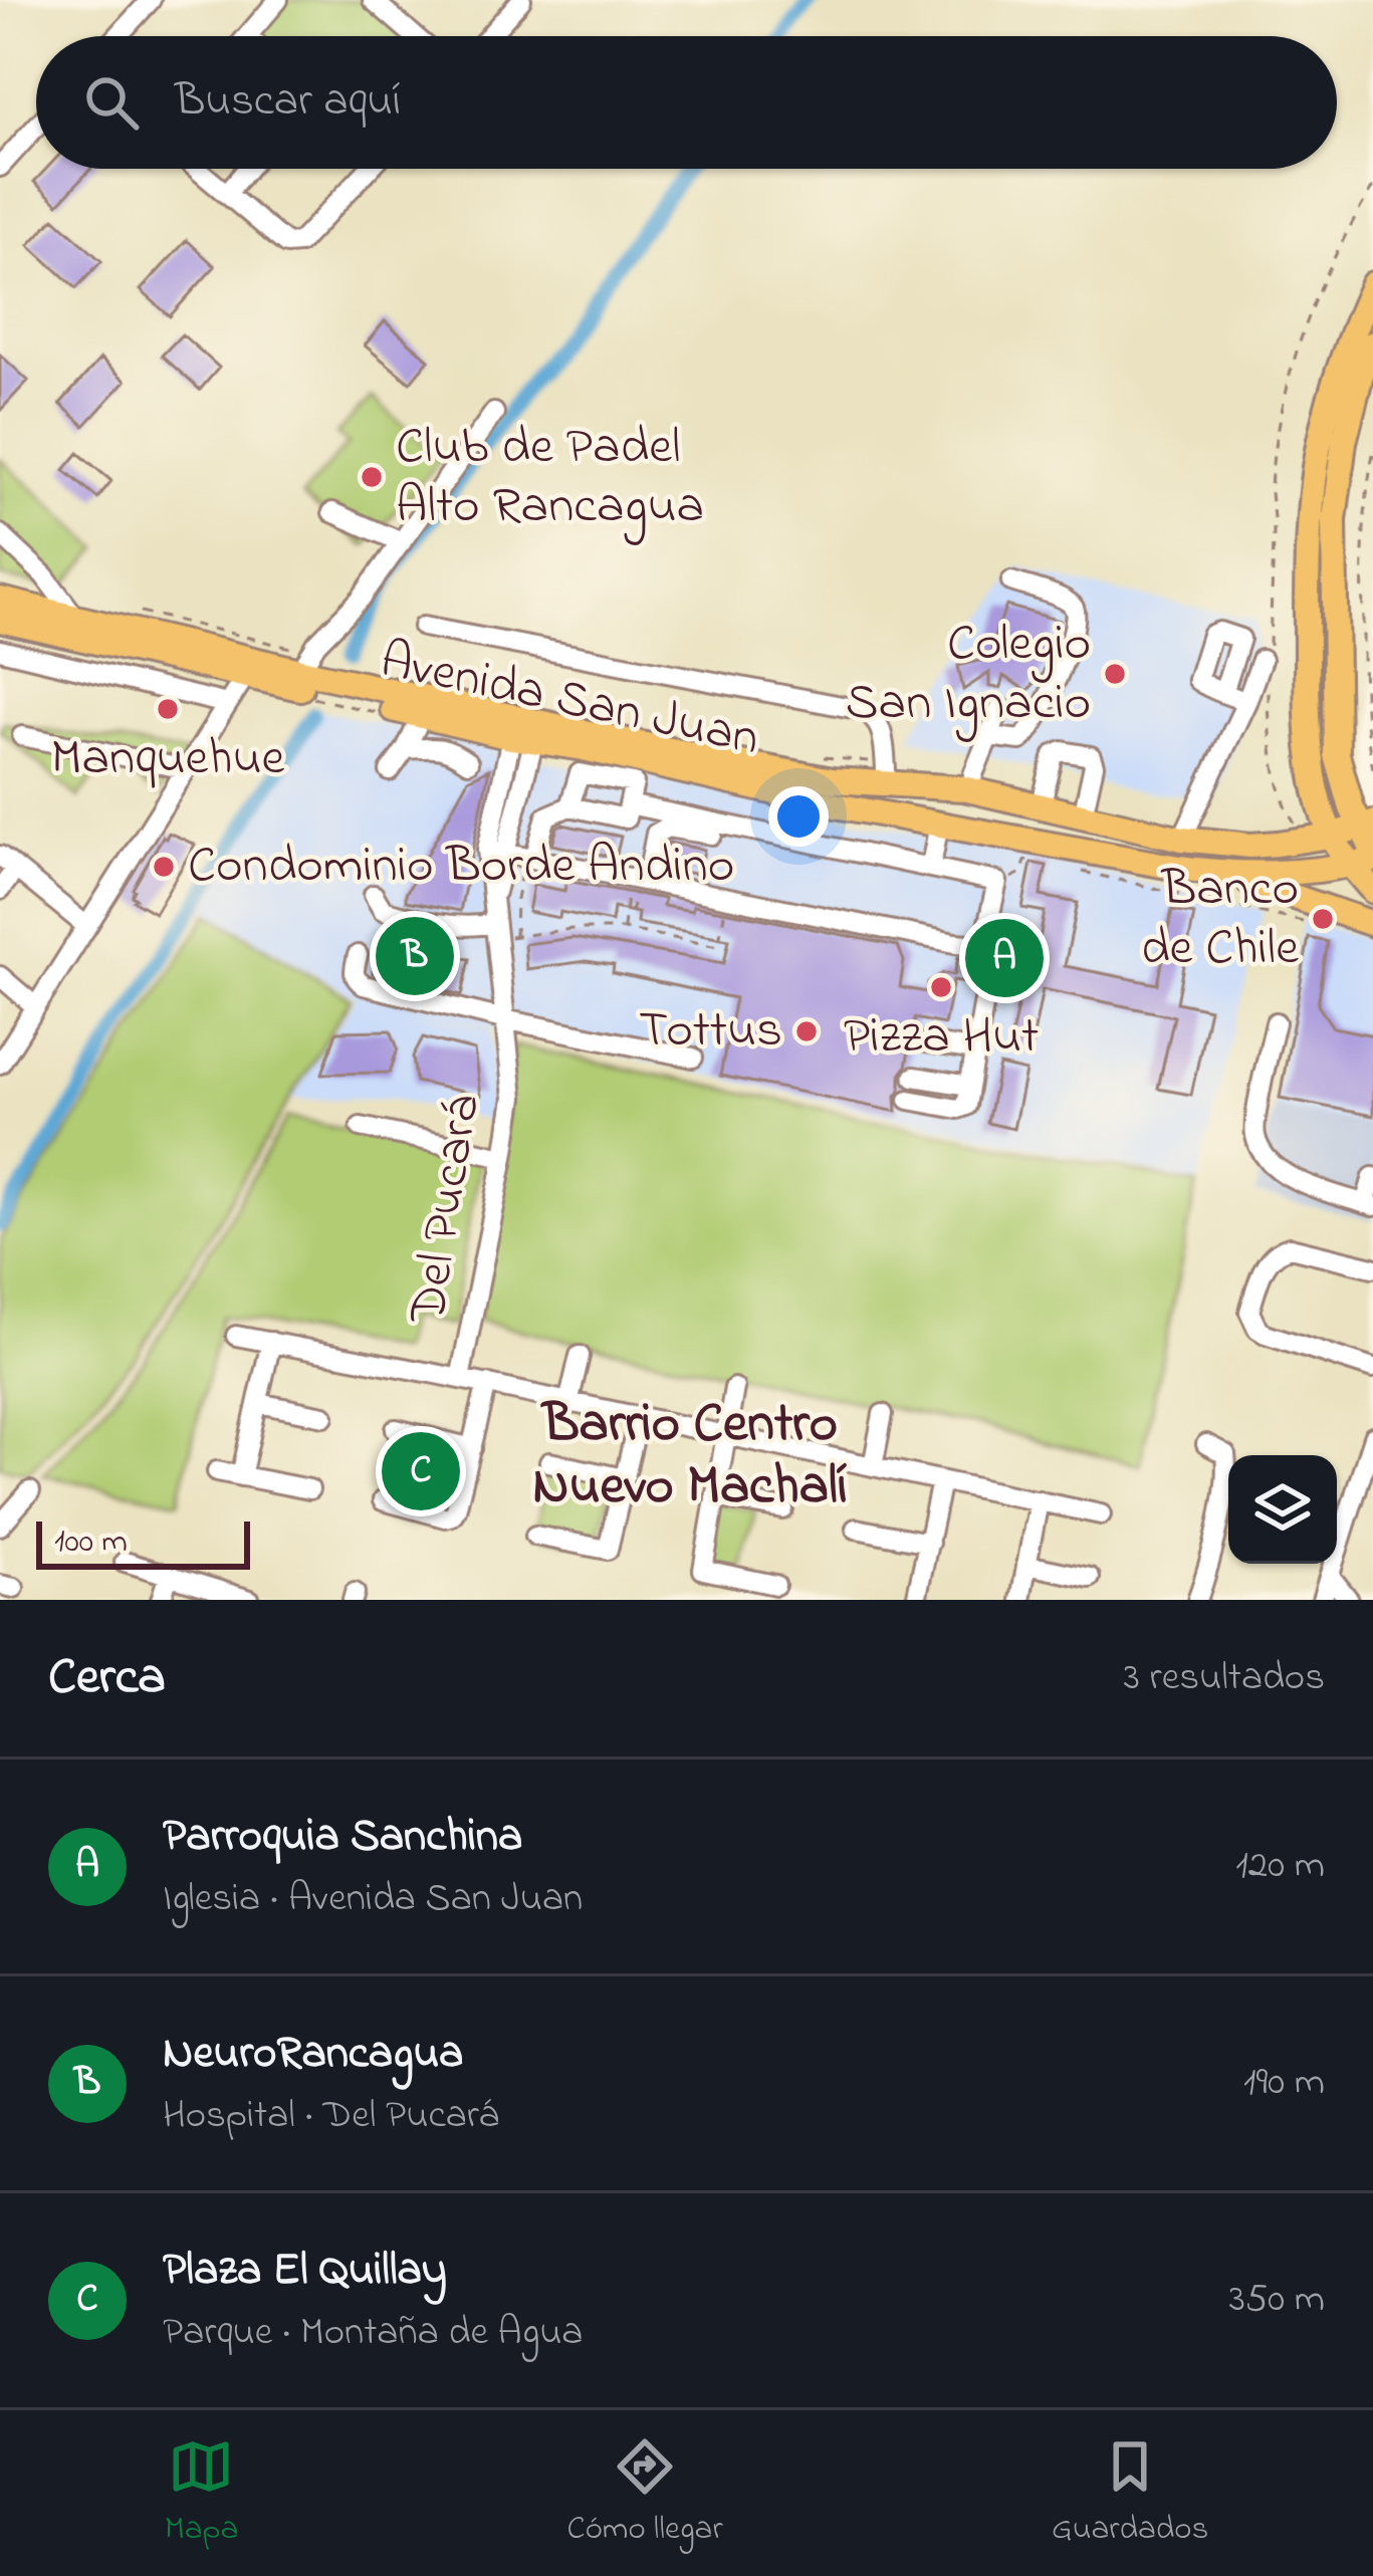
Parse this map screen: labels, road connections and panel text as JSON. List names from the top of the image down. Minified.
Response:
{"streets":{"main road":["Avenida San Juan"],"street":["Del Pucará"]},"crossings":[["Avenida San Juan","Del Pucará"]],"districts":["Barrio Centro Nuevo Machalí"],"places":["Club de Padel Alto Rancagua","Colegio San Ignacio","Manquehue","Condominio Borde Andino","Banco de Chile","Pizza Hut","Tottus"],"scale_bar":"100 m","page":{"search":"Buscar aquí","pins":["B","A","C"],"scale":"100 m","heading":["Cerca","3 resultados"],"list":[{"mark":"A","name":"Parroquia Sanchina","note":"Iglesia · Avenida San Juan","value":"120 m"},{"mark":"B","name":"NeuroRancagua","note":"Hospital · Del Pucará","value":"190 m"},{"mark":"C","name":"Plaza El Quillay","note":"Parque · Montaña de Agua","value":"350 m"}],"nav":["Mapa","Cómo llegar","Guardados"]}}
